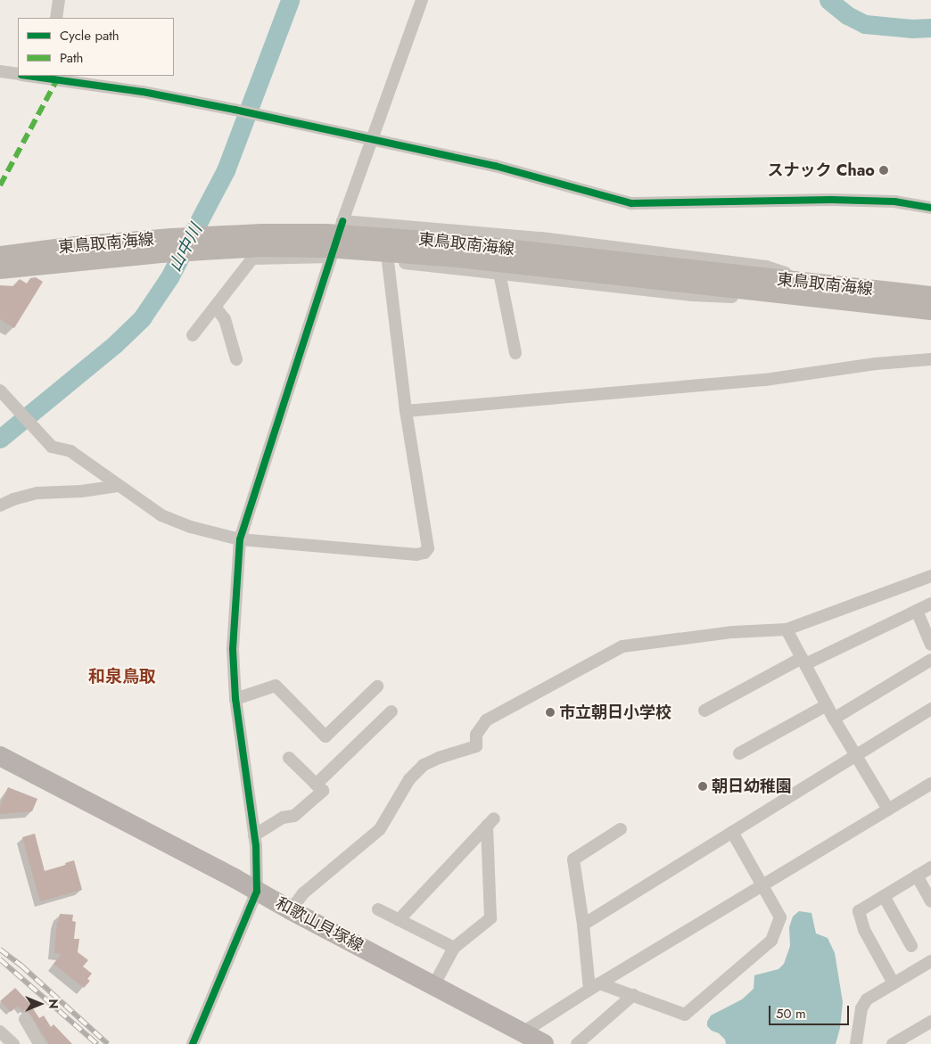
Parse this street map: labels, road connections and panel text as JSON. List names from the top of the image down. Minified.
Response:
{"streets":{"main road":["東鳥取南海線","和歌山貝塚線"]},"districts":["和泉鳥取"],"water":["山中川"],"places":["スナック Chao","市立朝日小学校","朝日幼稚園"],"legend":["Cycle path","Path"],"scale_bar":"50 m","north":"right"}
